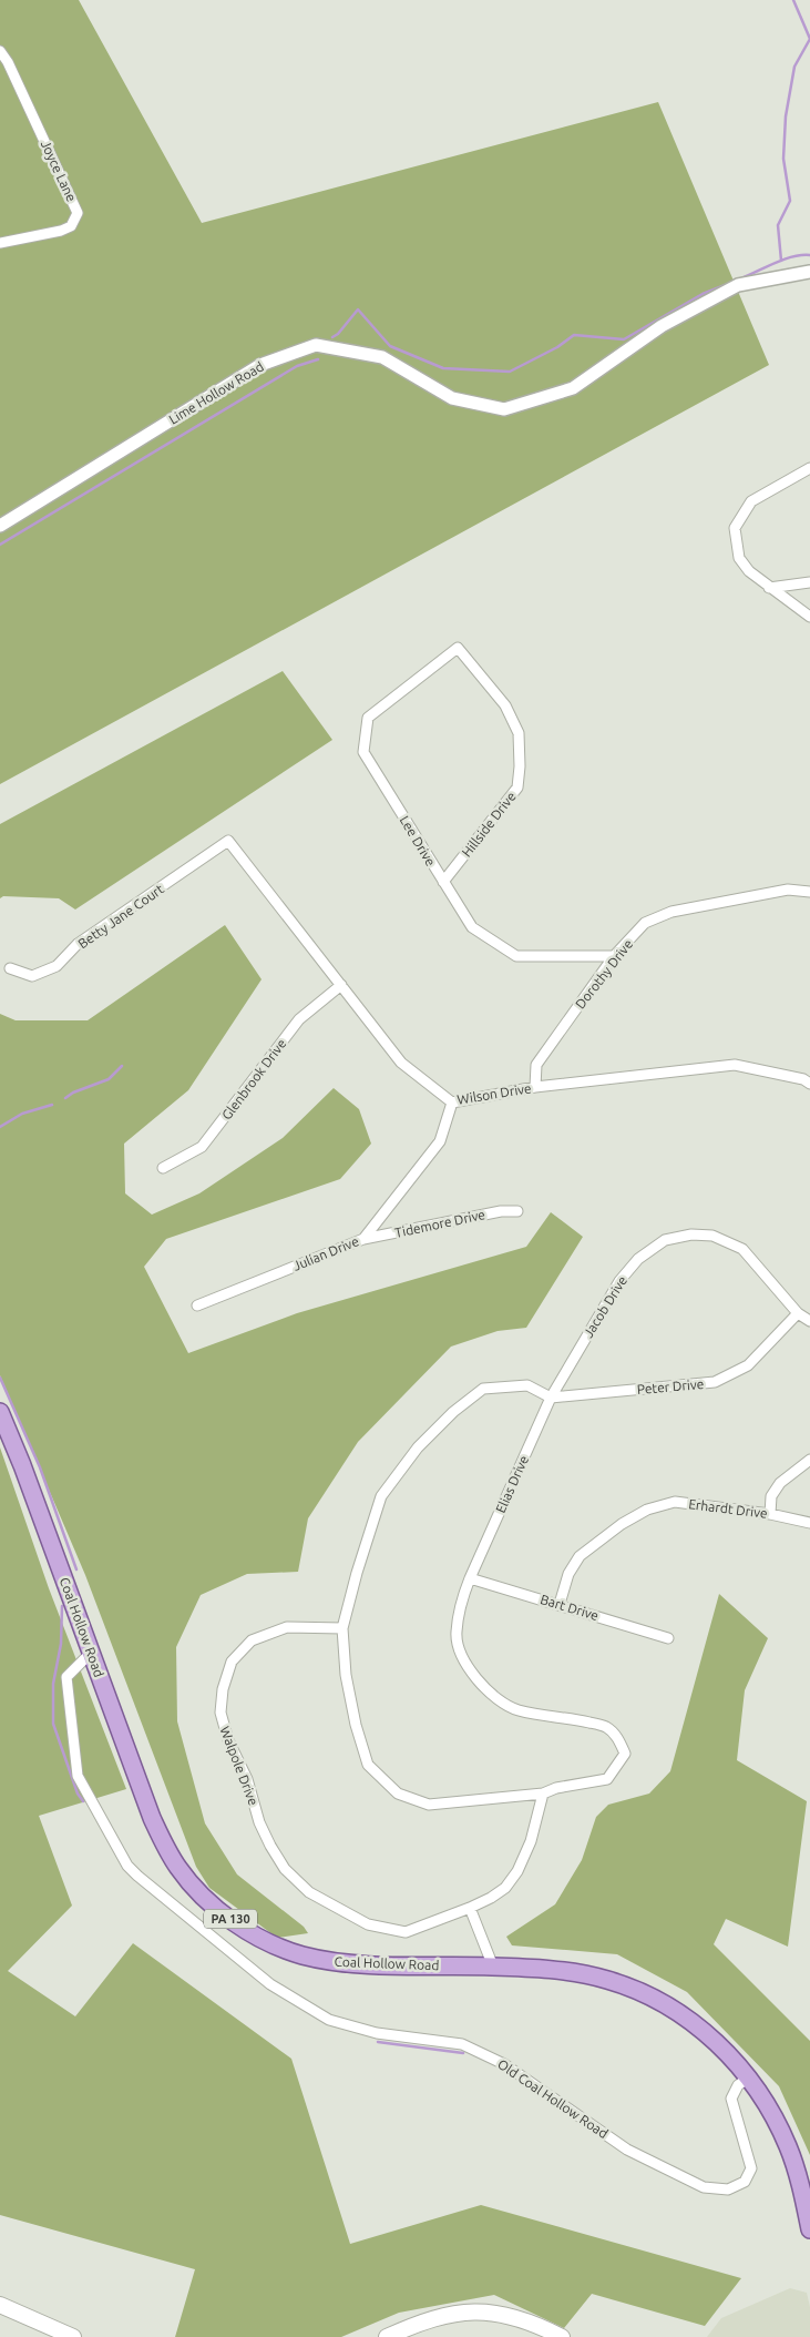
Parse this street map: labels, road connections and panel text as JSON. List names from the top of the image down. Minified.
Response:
{"streets":{"main road":["Coal Hollow Road","PA 130"],"street":["Joyce Lane","Lime Hollow Road","Hillside Drive","Lee Drive","Betty Jane Court","Dorothy Drive","Glenbrook Drive","Wilson Drive","Tidemore Drive","Julian Drive","Jacob Drive","Peter Drive","Elias Drive","Erhardt Drive","Bart Drive","Walpole Drive","Old Coal Hollow Road"]},"crossings":[["Hillside Drive","Lee Drive"],["Lee Drive","Dorothy Drive"],["Betty Jane Court","Wilson Drive"],["Dorothy Drive","Wilson Drive"],["Glenbrook Drive","Wilson Drive"],["Wilson Drive","Julian Drive"],["Tidemore Drive","Julian Drive"],["Jacob Drive","Peter Drive"],["Jacob Drive","Elias Drive"],["Peter Drive","Elias Drive"],["Elias Drive","Bart Drive"],["Elias Drive","Walpole Drive"],["Erhardt Drive","Bart Drive"],["Coal Hollow Road","PA 130"],["Coal Hollow Road","Old Coal Hollow Road"],["PA 130","Old Coal Hollow Road"]]}
